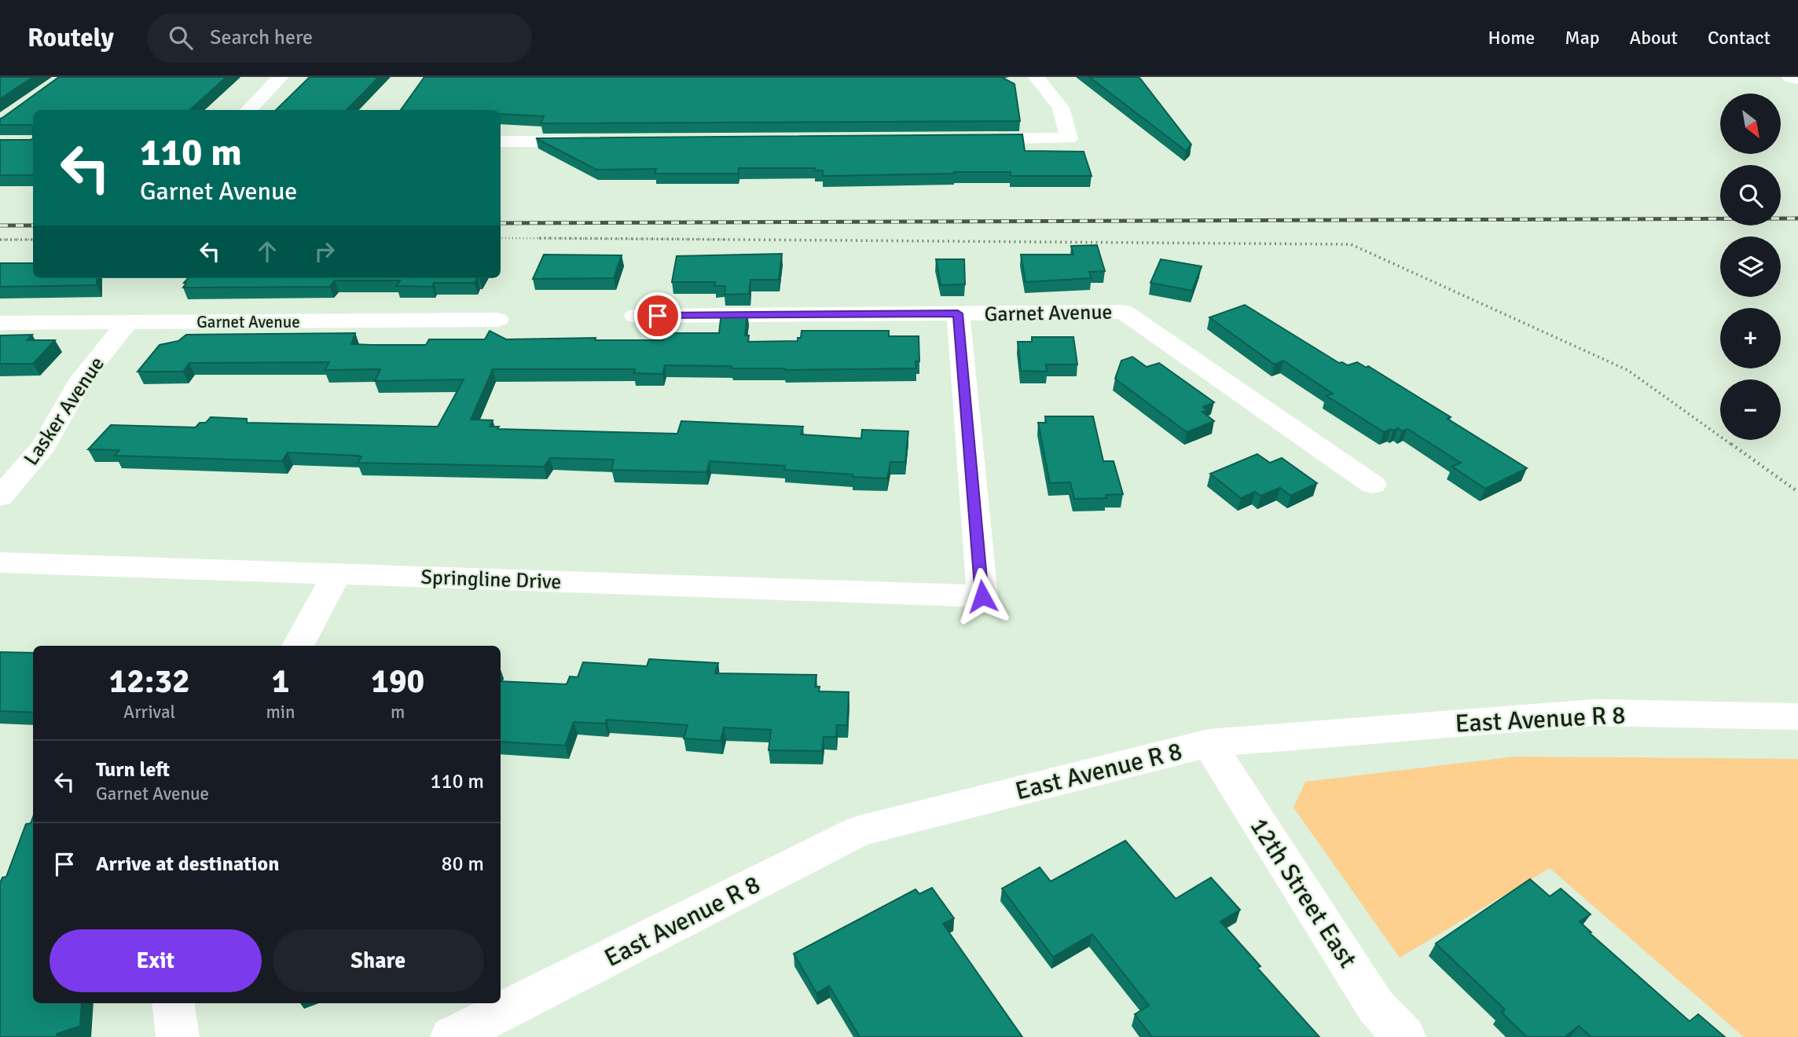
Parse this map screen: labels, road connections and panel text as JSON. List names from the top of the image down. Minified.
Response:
{"streets":{"street":["Garnet Avenue","Lasker Avenue","Springline Drive","East Avenue R 8","12th Street East"]},"crossings":[["Garnet Avenue","Lasker Avenue"],["Garnet Avenue","Springline Drive"],["East Avenue R 8","12th Street East"]],"north":"bottom right","page":{"header":"Routely","search":"Search here","nav":["Home","Map","About","Contact"],"map_buttons":["+","−"],"turn":["110 m","Garnet Avenue"],"eta":["12:32","Arrival","1","min","190","m"],"list":[{"name":"Turn left","note":"Garnet Avenue","value":"110 m"},{"name":"Arrive at destination","value":"80 m"}],"buttons":["Exit","Share"]}}
